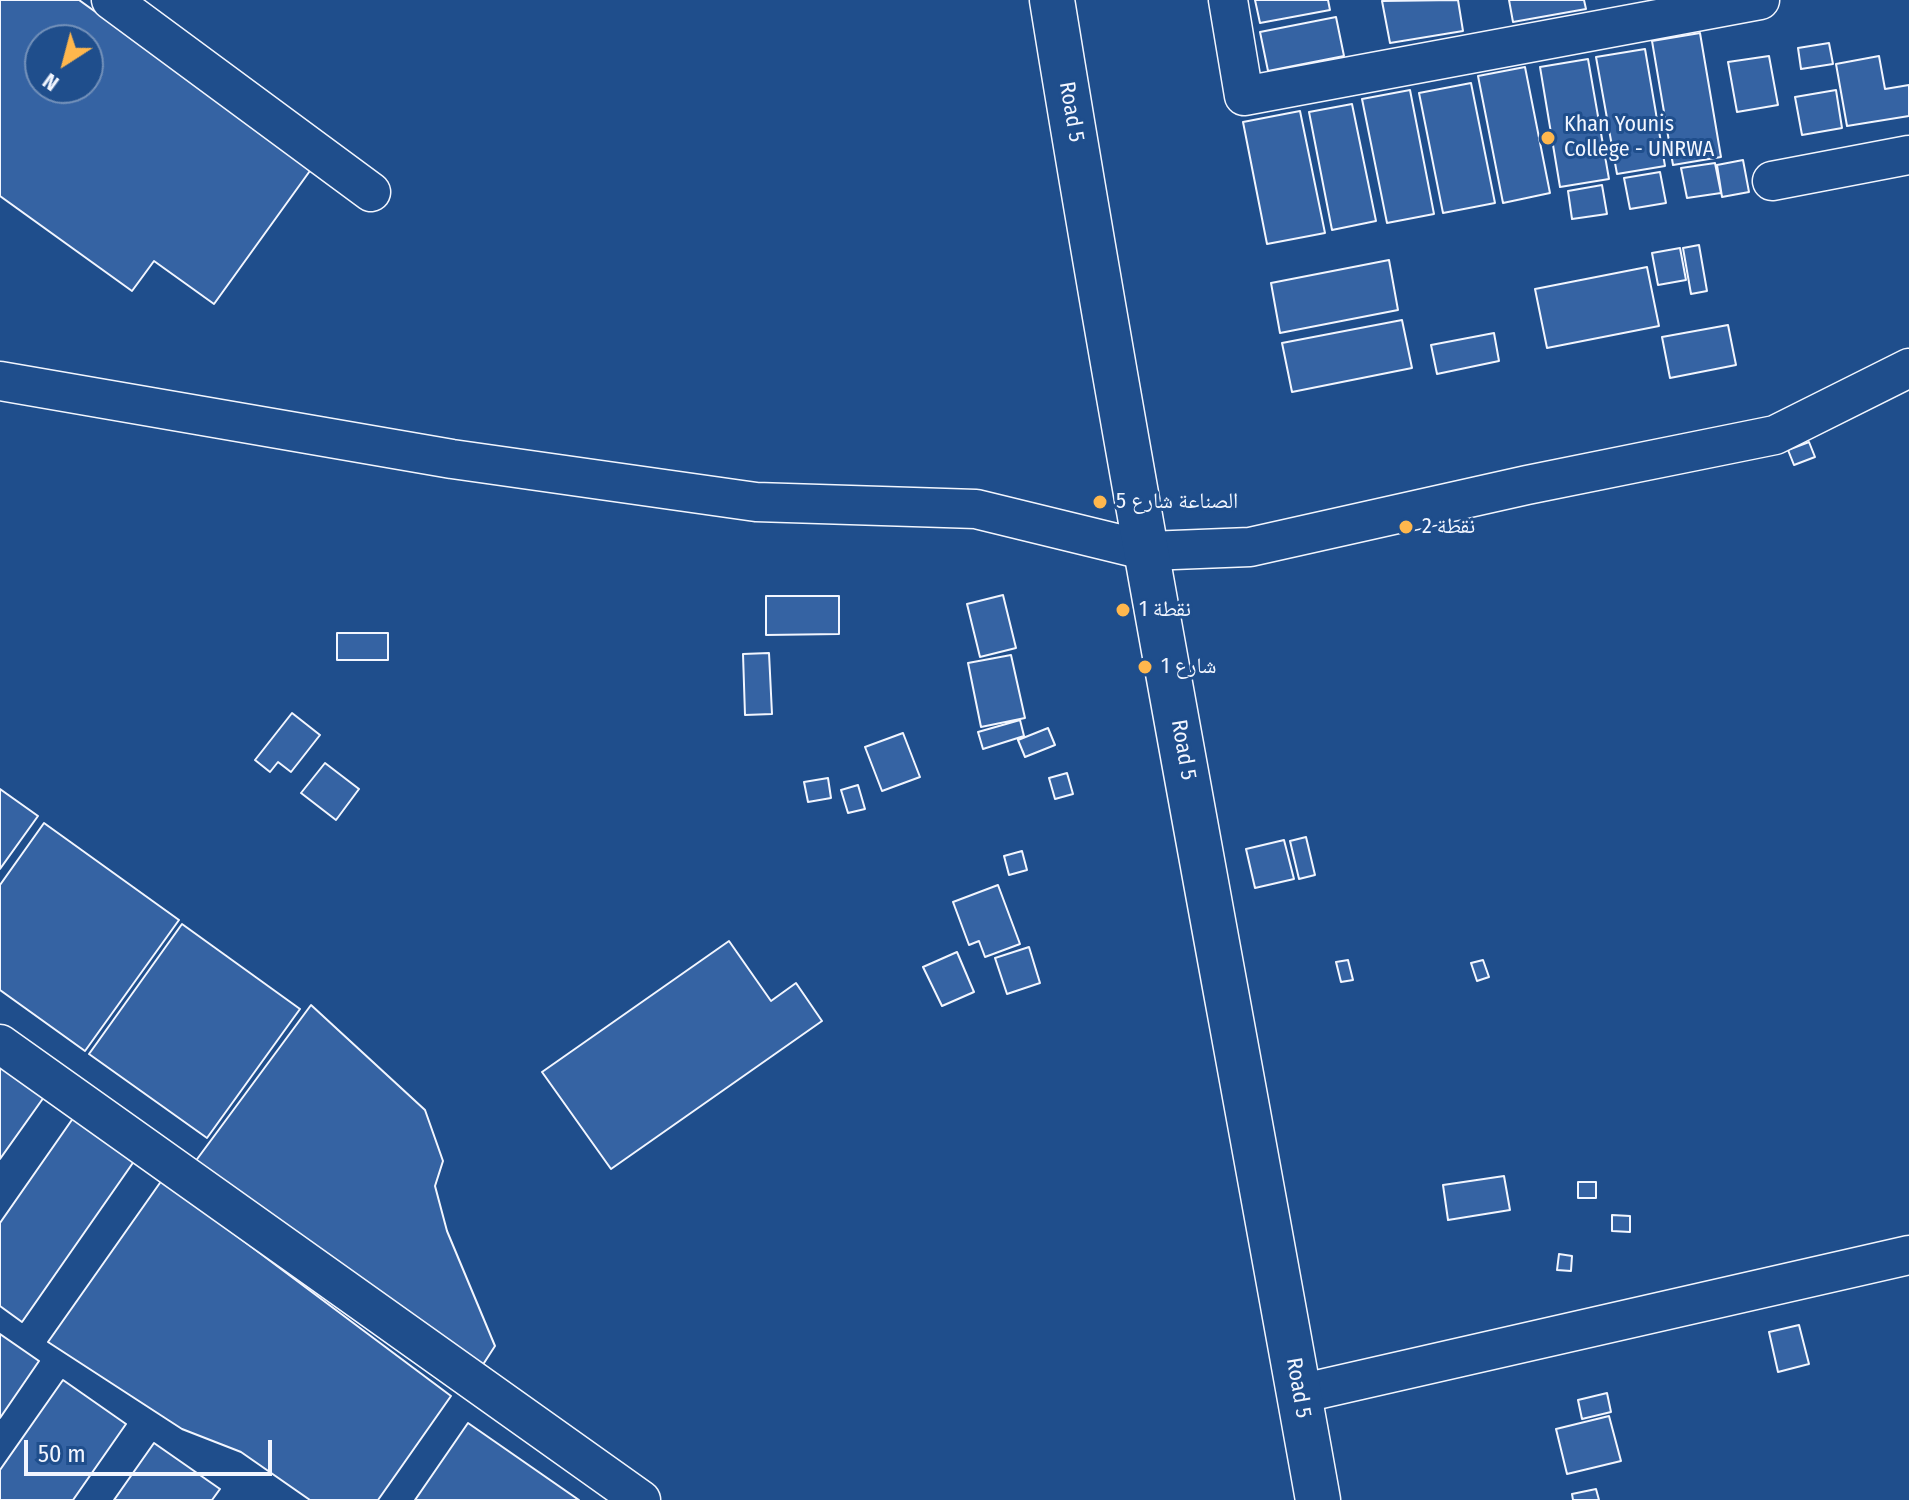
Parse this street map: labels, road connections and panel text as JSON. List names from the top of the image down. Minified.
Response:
{"streets":{"main road":["Road 5"]},"places":["Khan Younis College - UNRWA","الصناعة شارع 5","نقطة 2","نقطة 1","شارع 1"],"scale_bar":"50 m","north":"bottom left"}
